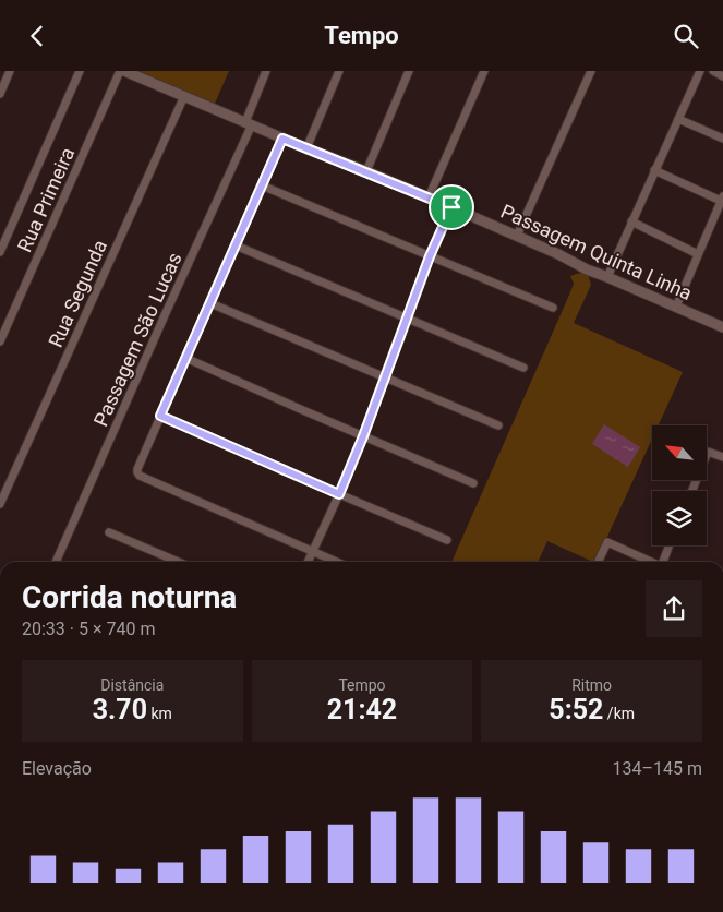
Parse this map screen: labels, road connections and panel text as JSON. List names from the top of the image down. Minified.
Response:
{"streets":{"street":["Rua Primeira","Passagem Quinta Linha","Rua Segunda","Passagem São Lucas"]},"crossings":[["Rua Primeira","Passagem Quinta Linha"],["Passagem Quinta Linha","Rua Segunda"],["Passagem Quinta Linha","Passagem São Lucas"]],"north":"top left","page":{"header":"Tempo","heading":["Corrida noturna","20:33 · 5 × 740 m"],"stats":[["Distância","3.70 km"],["Tempo","21:42"],["Ritmo","5:52 /km"]],"chart":["Elevação","134–145 m"]}}
